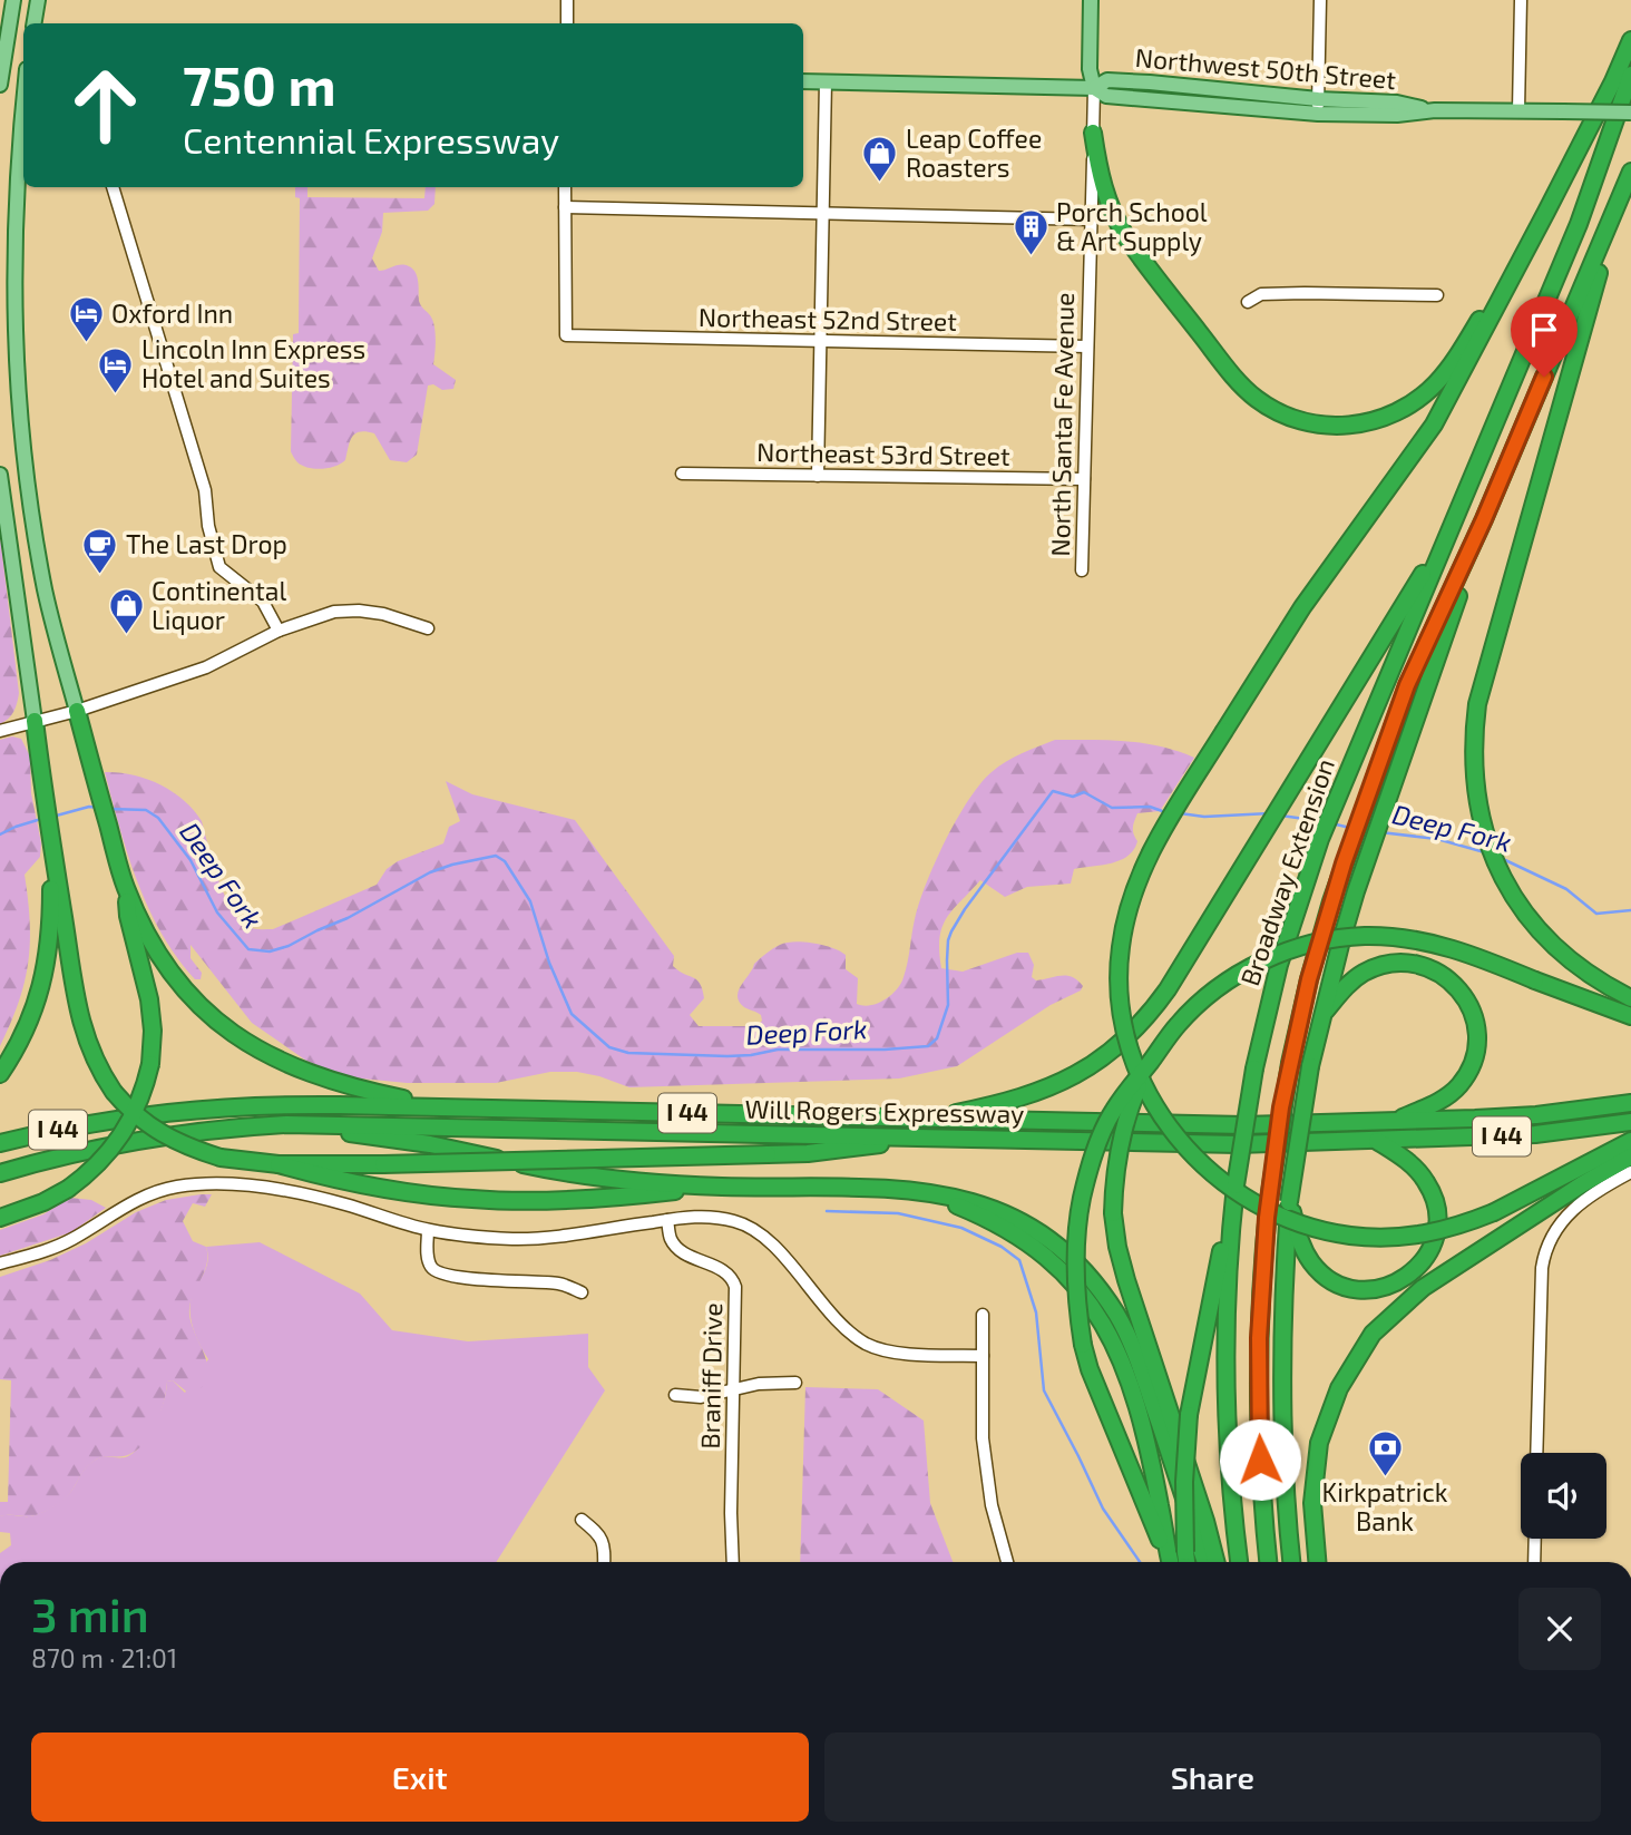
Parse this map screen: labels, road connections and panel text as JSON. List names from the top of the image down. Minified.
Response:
{"streets":{"highway":["Broadway Extension","Will Rogers Expressway","I 44"],"main road":["Northwest 50th Street","North Santa Fe Avenue"],"street":["Northeast 52nd Street","Northeast 53rd Street","Braniff Drive"]},"crossings":[["Northwest 50th Street","North Santa Fe Avenue"],["Northeast 52nd Street","North Santa Fe Avenue"],["North Santa Fe Avenue","Northeast 53rd Street"]],"water":["Deep Fork"],"places":{"shop":["Leap Coffee Roasters","Continental Liquor"],"building":["Porch School & Art Supply"],"hotel":["Oxford Inn","Lincoln Inn Express Hotel and Suites"],"cafe":["The Last Drop"],"bank":["Kirkpatrick Bank"]},"page":{"turn":["750 m","Centennial Expressway"],"heading":["3 min","870 m · 21:01"],"buttons":["Exit","Share"]}}
